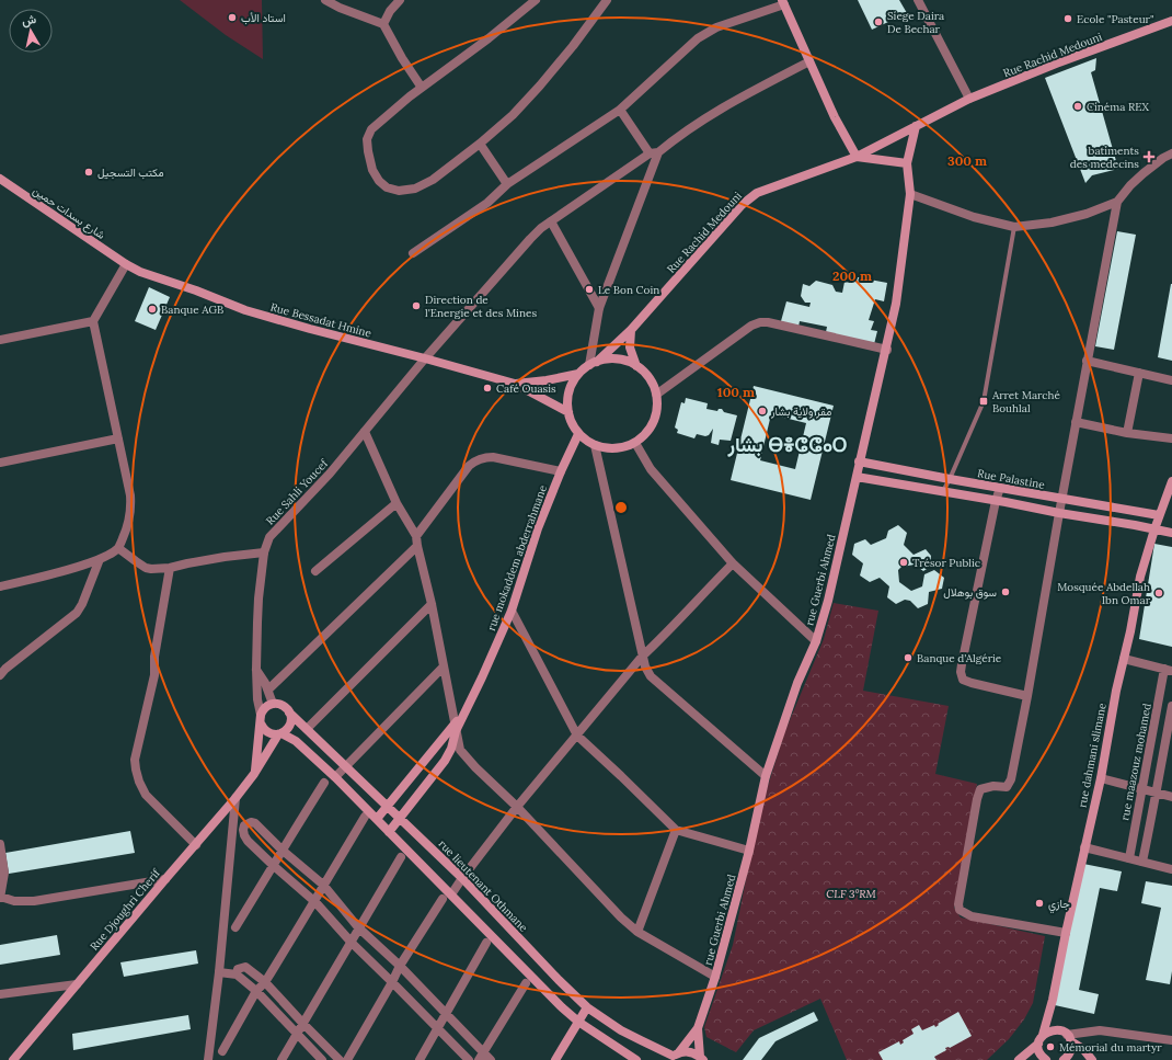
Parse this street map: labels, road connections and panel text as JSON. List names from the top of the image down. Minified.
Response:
{"streets":{"main road":["Rue Rachid Medouni","شارع بسدات حمين","Rue Bessadat Hmine","Rue Palastine","rue mokaddem abderrahmane","rue Guerbi Ahmed","rue dahmani slimane","rue lieutenant Othmane","Rue Djoughri Cherif"],"street":["Rue Sahli Youcef","rue maazouz mohamed"]},"crossings":[["Rue Rachid Medouni","Rue Bessadat Hmine"],["Rue Rachid Medouni","rue mokaddem abderrahmane"],["Rue Rachid Medouni","rue Guerbi Ahmed"],["شارع بسدات حمين","Rue Bessadat Hmine"],["Rue Bessadat Hmine","Rue Sahli Youcef"],["Rue Bessadat Hmine","rue mokaddem abderrahmane"],["Rue Palastine","rue Guerbi Ahmed"],["Rue Palastine","rue dahmani slimane"],["Rue Sahli Youcef","rue lieutenant Othmane"],["Rue Sahli Youcef","Rue Djoughri Cherif"],["rue mokaddem abderrahmane","rue lieutenant Othmane"],["rue lieutenant Othmane","Rue Djoughri Cherif"]],"districts":["بشار ⴱⴻⵛⵛⴰⵔ"],"parks":["CLF 3°RM"],"places":{"other":["استاد الأب","Ecole \"Pasteur\"","Siege Daira De Bechar","Cinéma REX","مكتب التسجيل","Le Bon Coin","Direction de l'Energie et des Mines","Banque AGB","Café Ouasis","مقر ولاية بشار","Trésor Public","سوق بوهلال","Mosquée Abdellah Ibn Omar","Banque d'Algérie","جازي","Mémorial du martyr"],"health":["batiments des medecins"],"transit":["Arret Marché Bouhlal"]},"north":"top","rings":["300 m","200 m","100 m"]}
